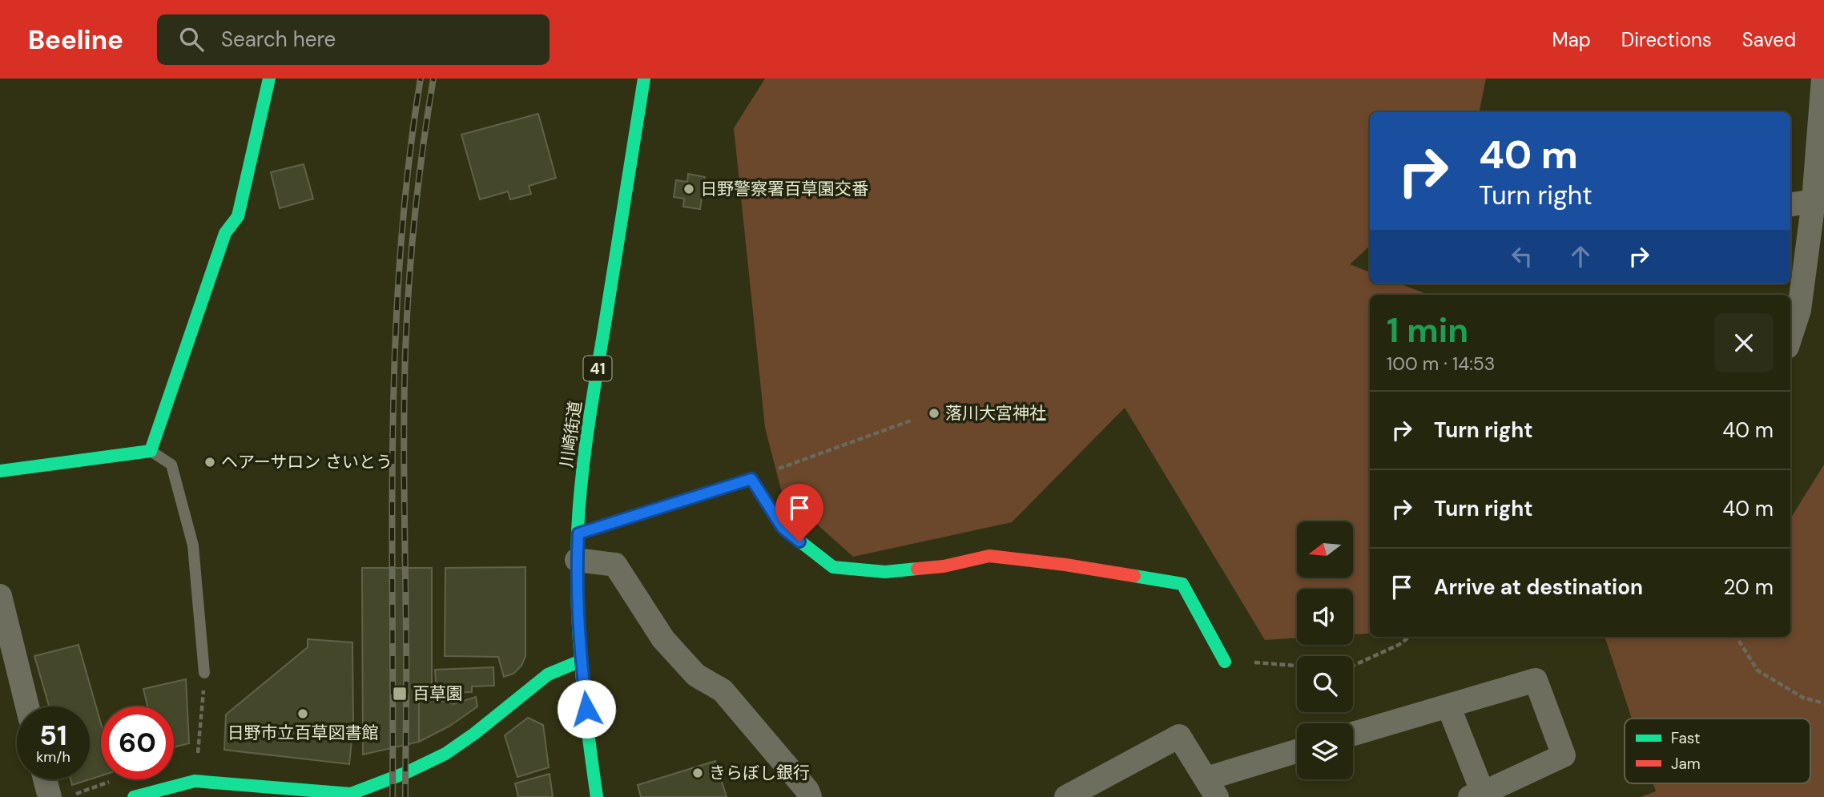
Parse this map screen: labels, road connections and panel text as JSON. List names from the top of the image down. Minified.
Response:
{"streets":{"street":["41","川崎街道"]},"places":{"other":["日野警察署百草園交番","落川大宮神社","ヘアーサロン さいとう","日野市立百草図書館","きらぼし銀行"],"transit":["百草園"]},"legend":["Fast","Jam"],"north":"left","page":{"header":"Beeline","search":"Search here","nav":["Map","Directions","Saved"],"turn":["40 m","Turn right"],"heading":["1 min","100 m · 14:53"],"list":[{"name":"Turn right","value":"40 m"},{"name":"Turn right","value":"40 m"},{"name":"Arrive at destination","value":"20 m"}],"speed":"51 km/h","limit":"60"}}
